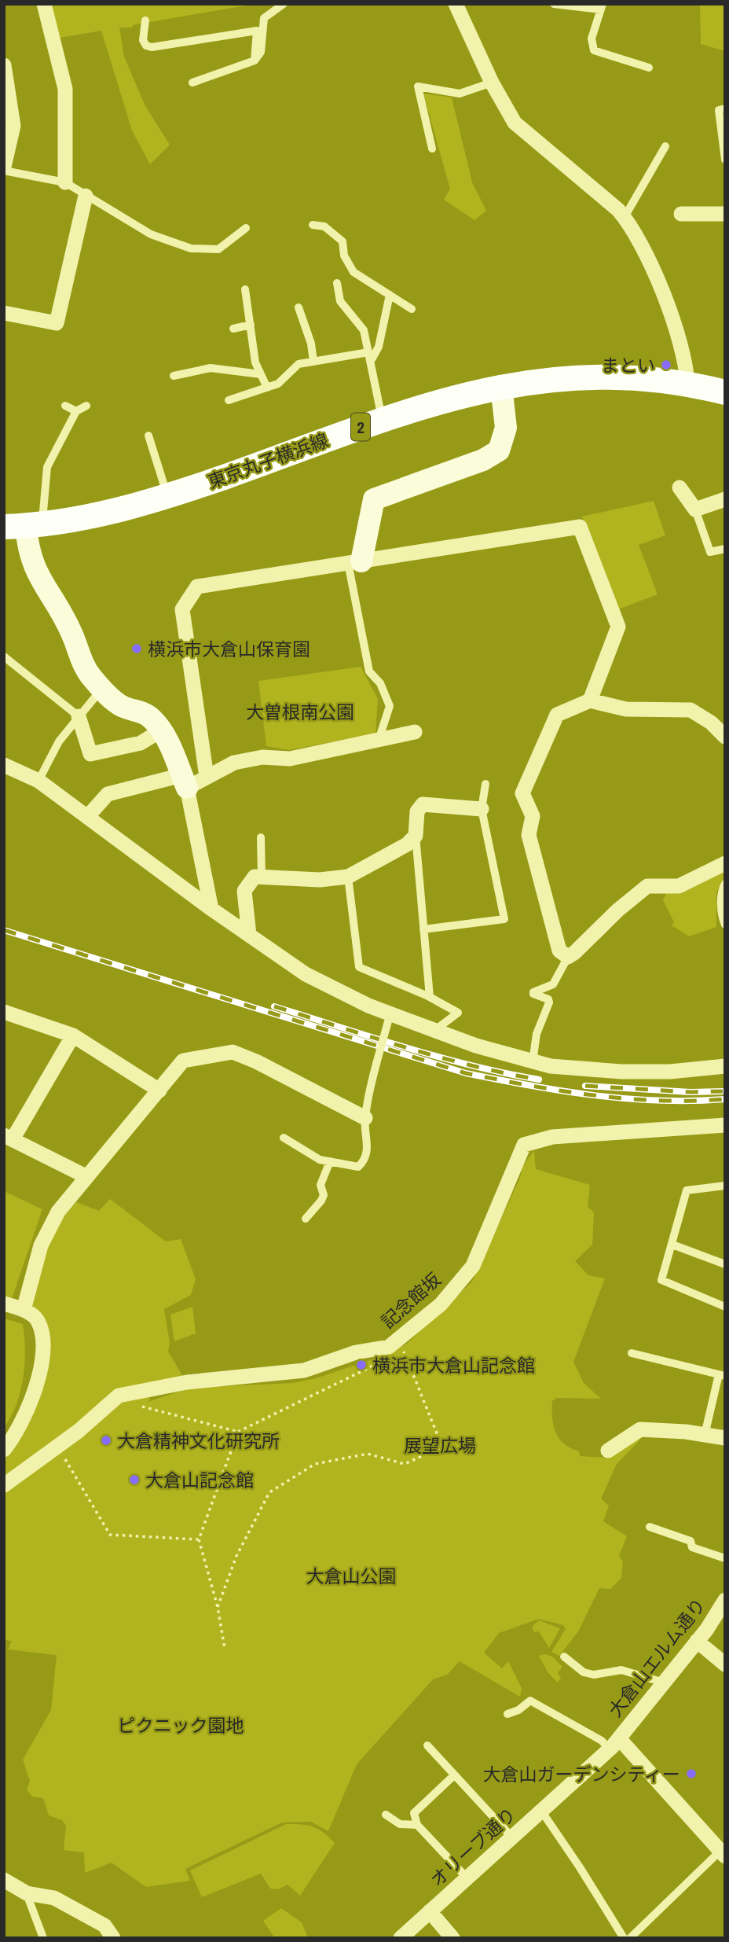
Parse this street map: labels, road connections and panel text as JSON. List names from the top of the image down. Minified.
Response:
{"streets":{"main road":["2","東京丸子横浜線"],"street":["記念館坂","大倉山エルム通り","オリーブ通り"]},"crossings":[["大倉山エルム通り","オリーブ通り"]],"parks":["大曽根南公園","展望広場","大倉山公園","ピクニック園地"],"places":["まとい","横浜市大倉山保育園","横浜市大倉山記念館","大倉精神文化研究所","大倉山記念館","大倉山ガーデンシティー"]}
